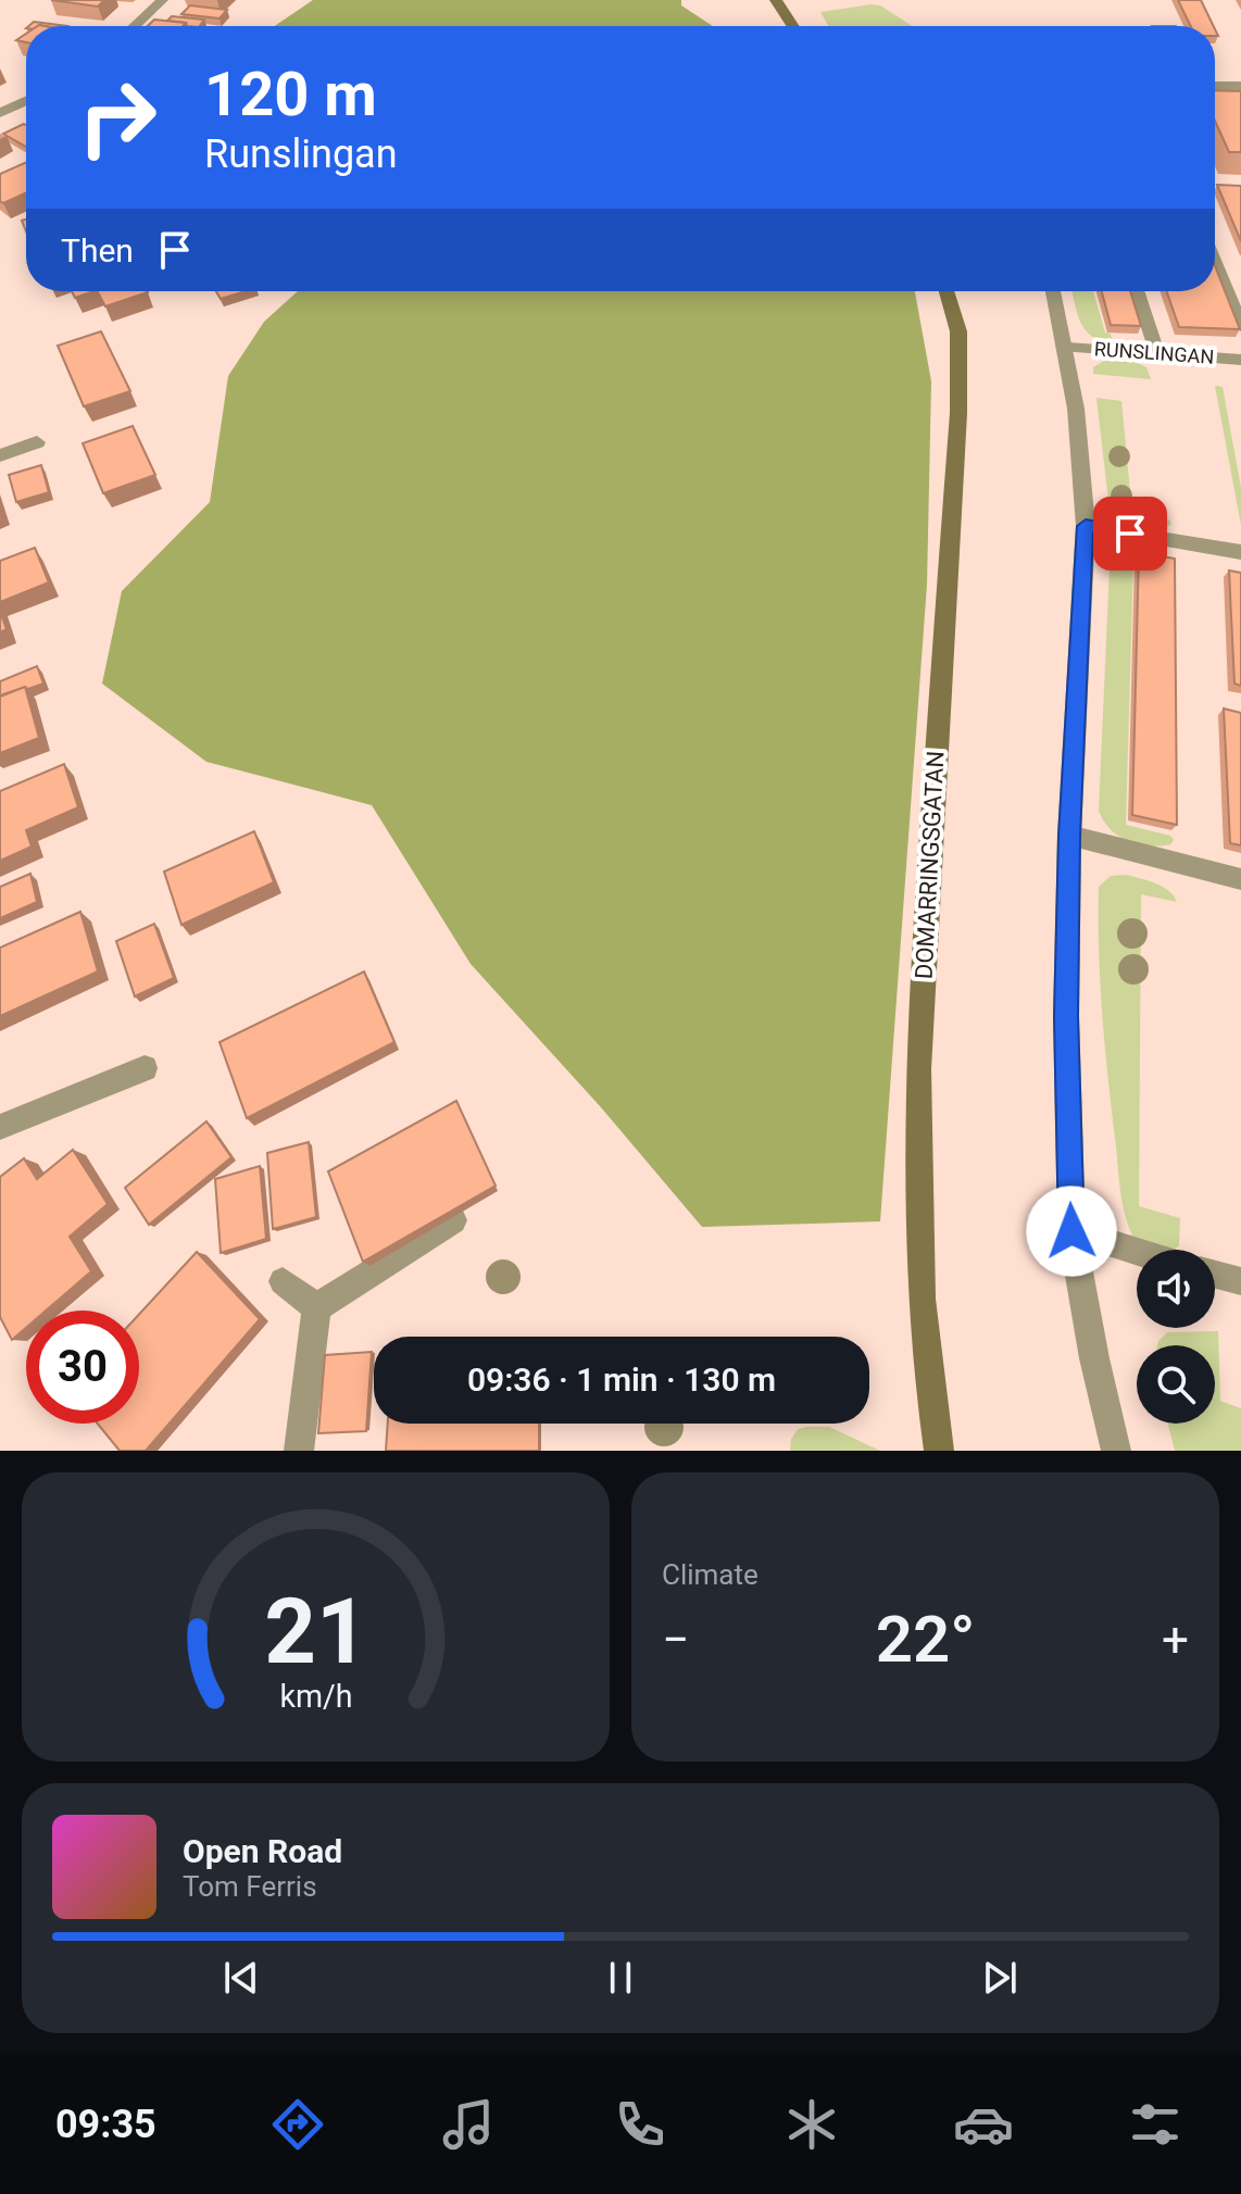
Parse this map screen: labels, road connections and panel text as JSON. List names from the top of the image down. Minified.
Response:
{"streets":{"street":["RUNSLINGAN","DOMARRINGSGATAN"]},"page":{"turn":["120 m","Runslingan"],"then":"Then","limit":"30","trip":"09:36 · 1 min · 130 m","tile":"Climate","heat":["−","22°","+"],"song":["Open Road","Tom Ferris"],"tabs":"09:35","gauge":["21","km/h"]}}
